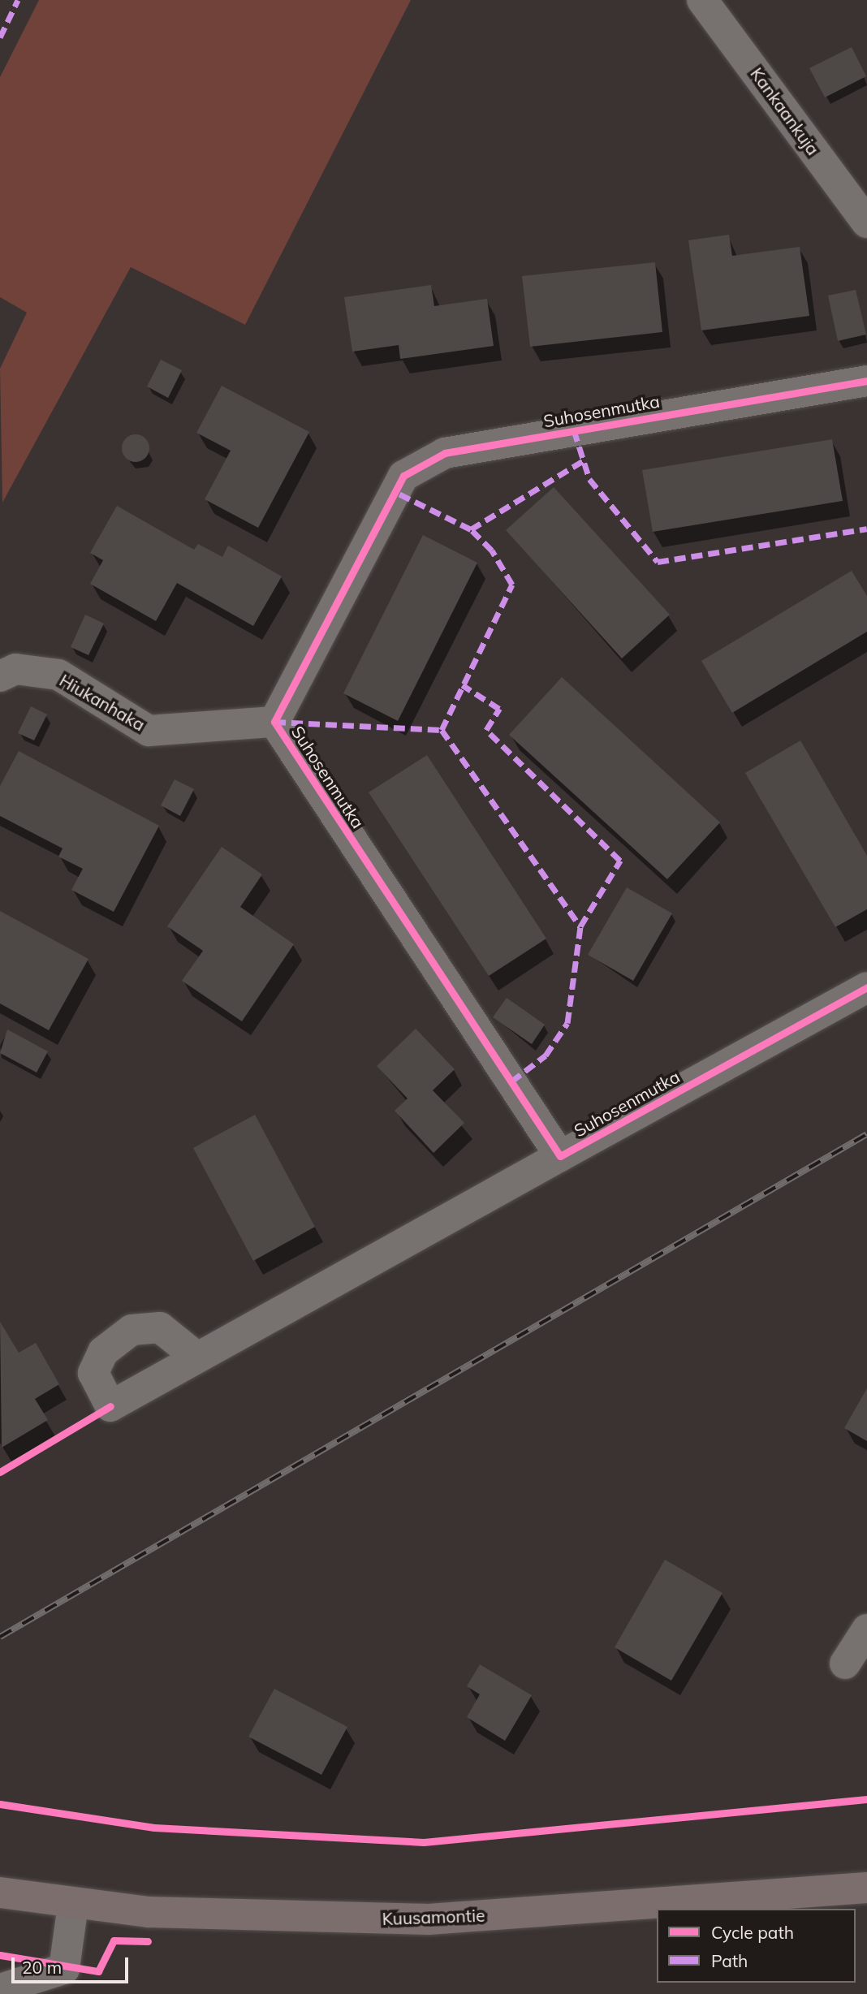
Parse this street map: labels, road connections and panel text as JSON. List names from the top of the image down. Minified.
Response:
{"streets":{"main road":["Kuusamontie"],"street":["Kankaankuja","Suhosenmutka","Hiukanhaka"]},"crossings":[["Suhosenmutka","Hiukanhaka"]],"legend":["Cycle path","Path"],"scale_bar":"20 m"}
